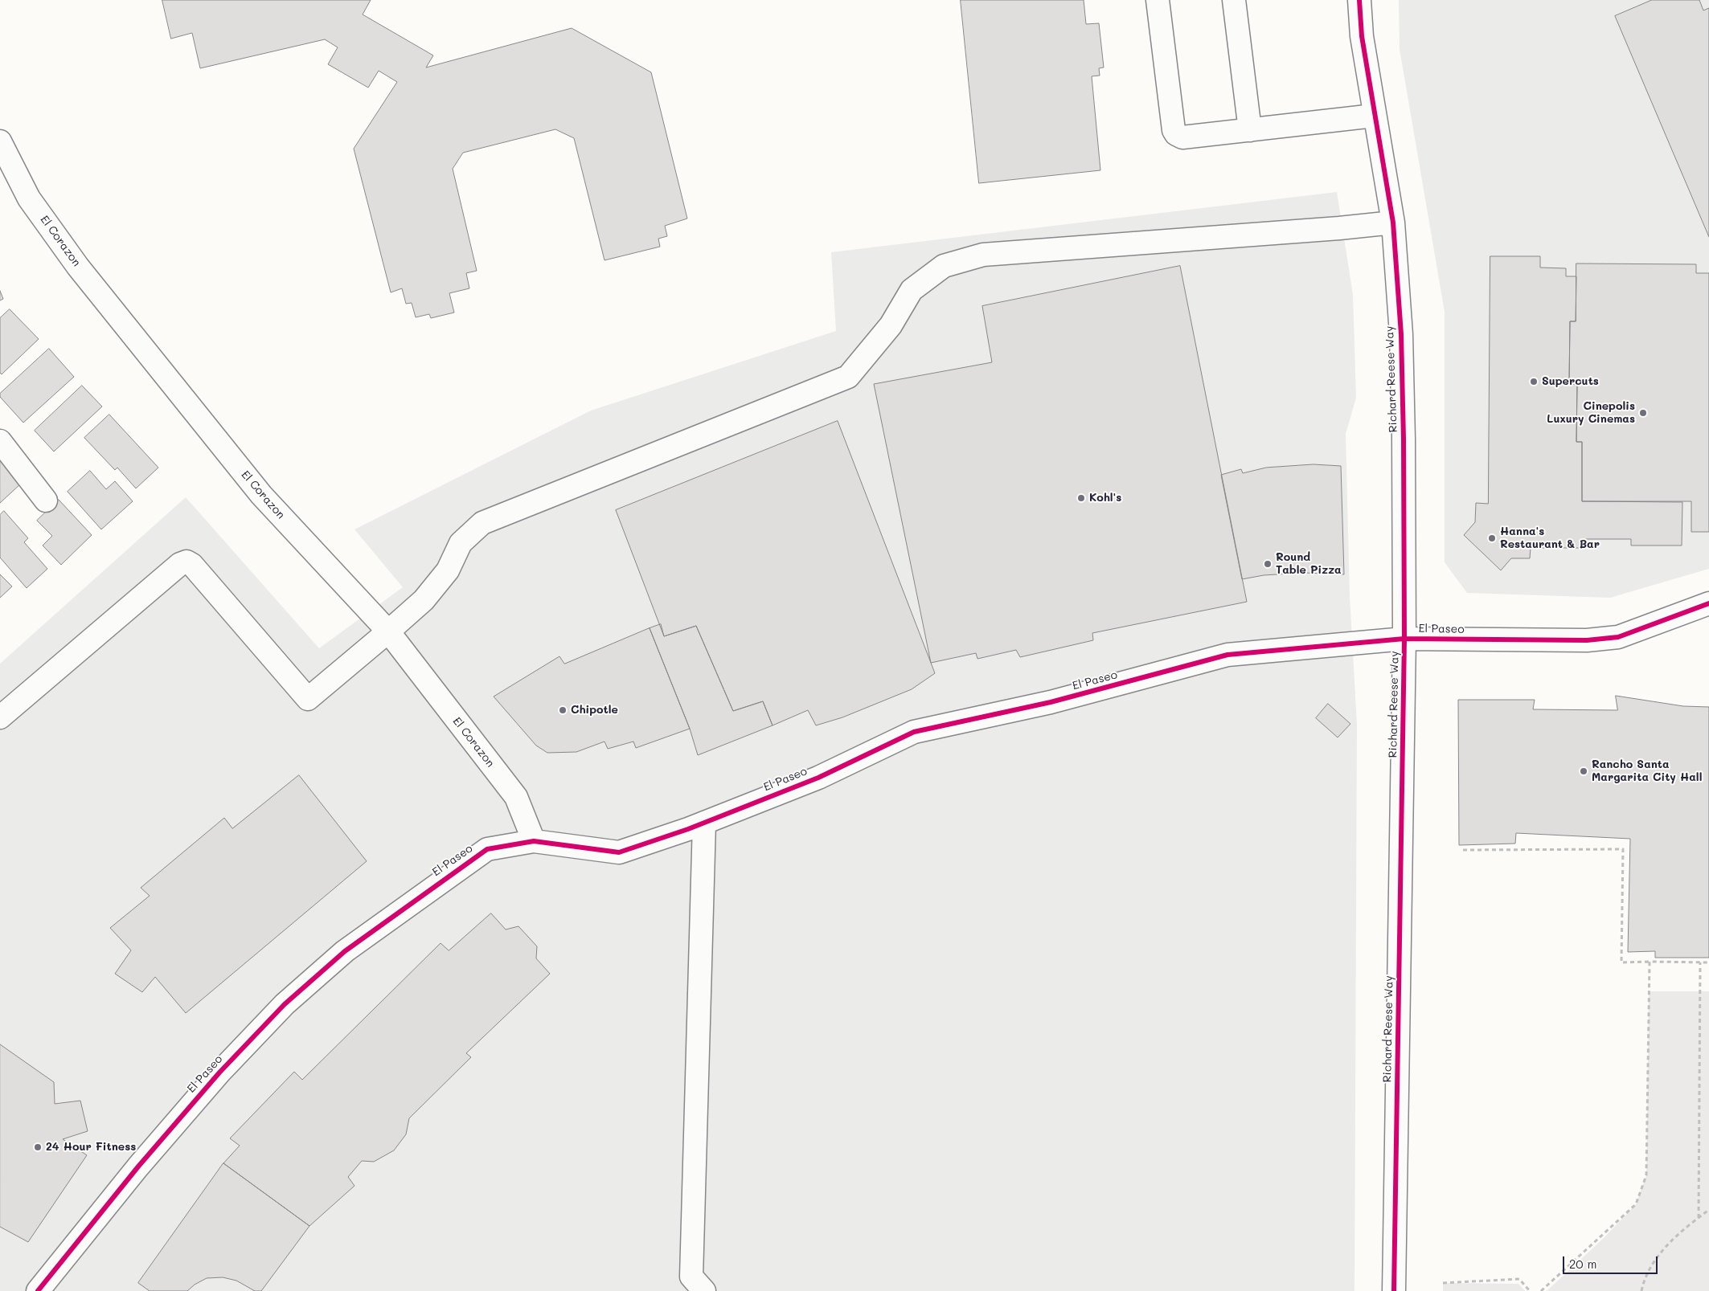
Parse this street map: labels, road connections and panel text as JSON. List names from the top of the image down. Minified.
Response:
{"streets":{"street":["El Corazon","Richard Reese Way","El Paseo"]},"crossings":[["El Corazon","El Paseo"],["Richard Reese Way","El Paseo"]],"places":["Supercuts","Cinepolis Luxury Cinemas","Kohl's","Hanna's Restaurant & Bar","Round Table Pizza","Chipotle","Rancho Santa Margarita City Hall","24 Hour Fitness"],"scale_bar":"20 m"}
